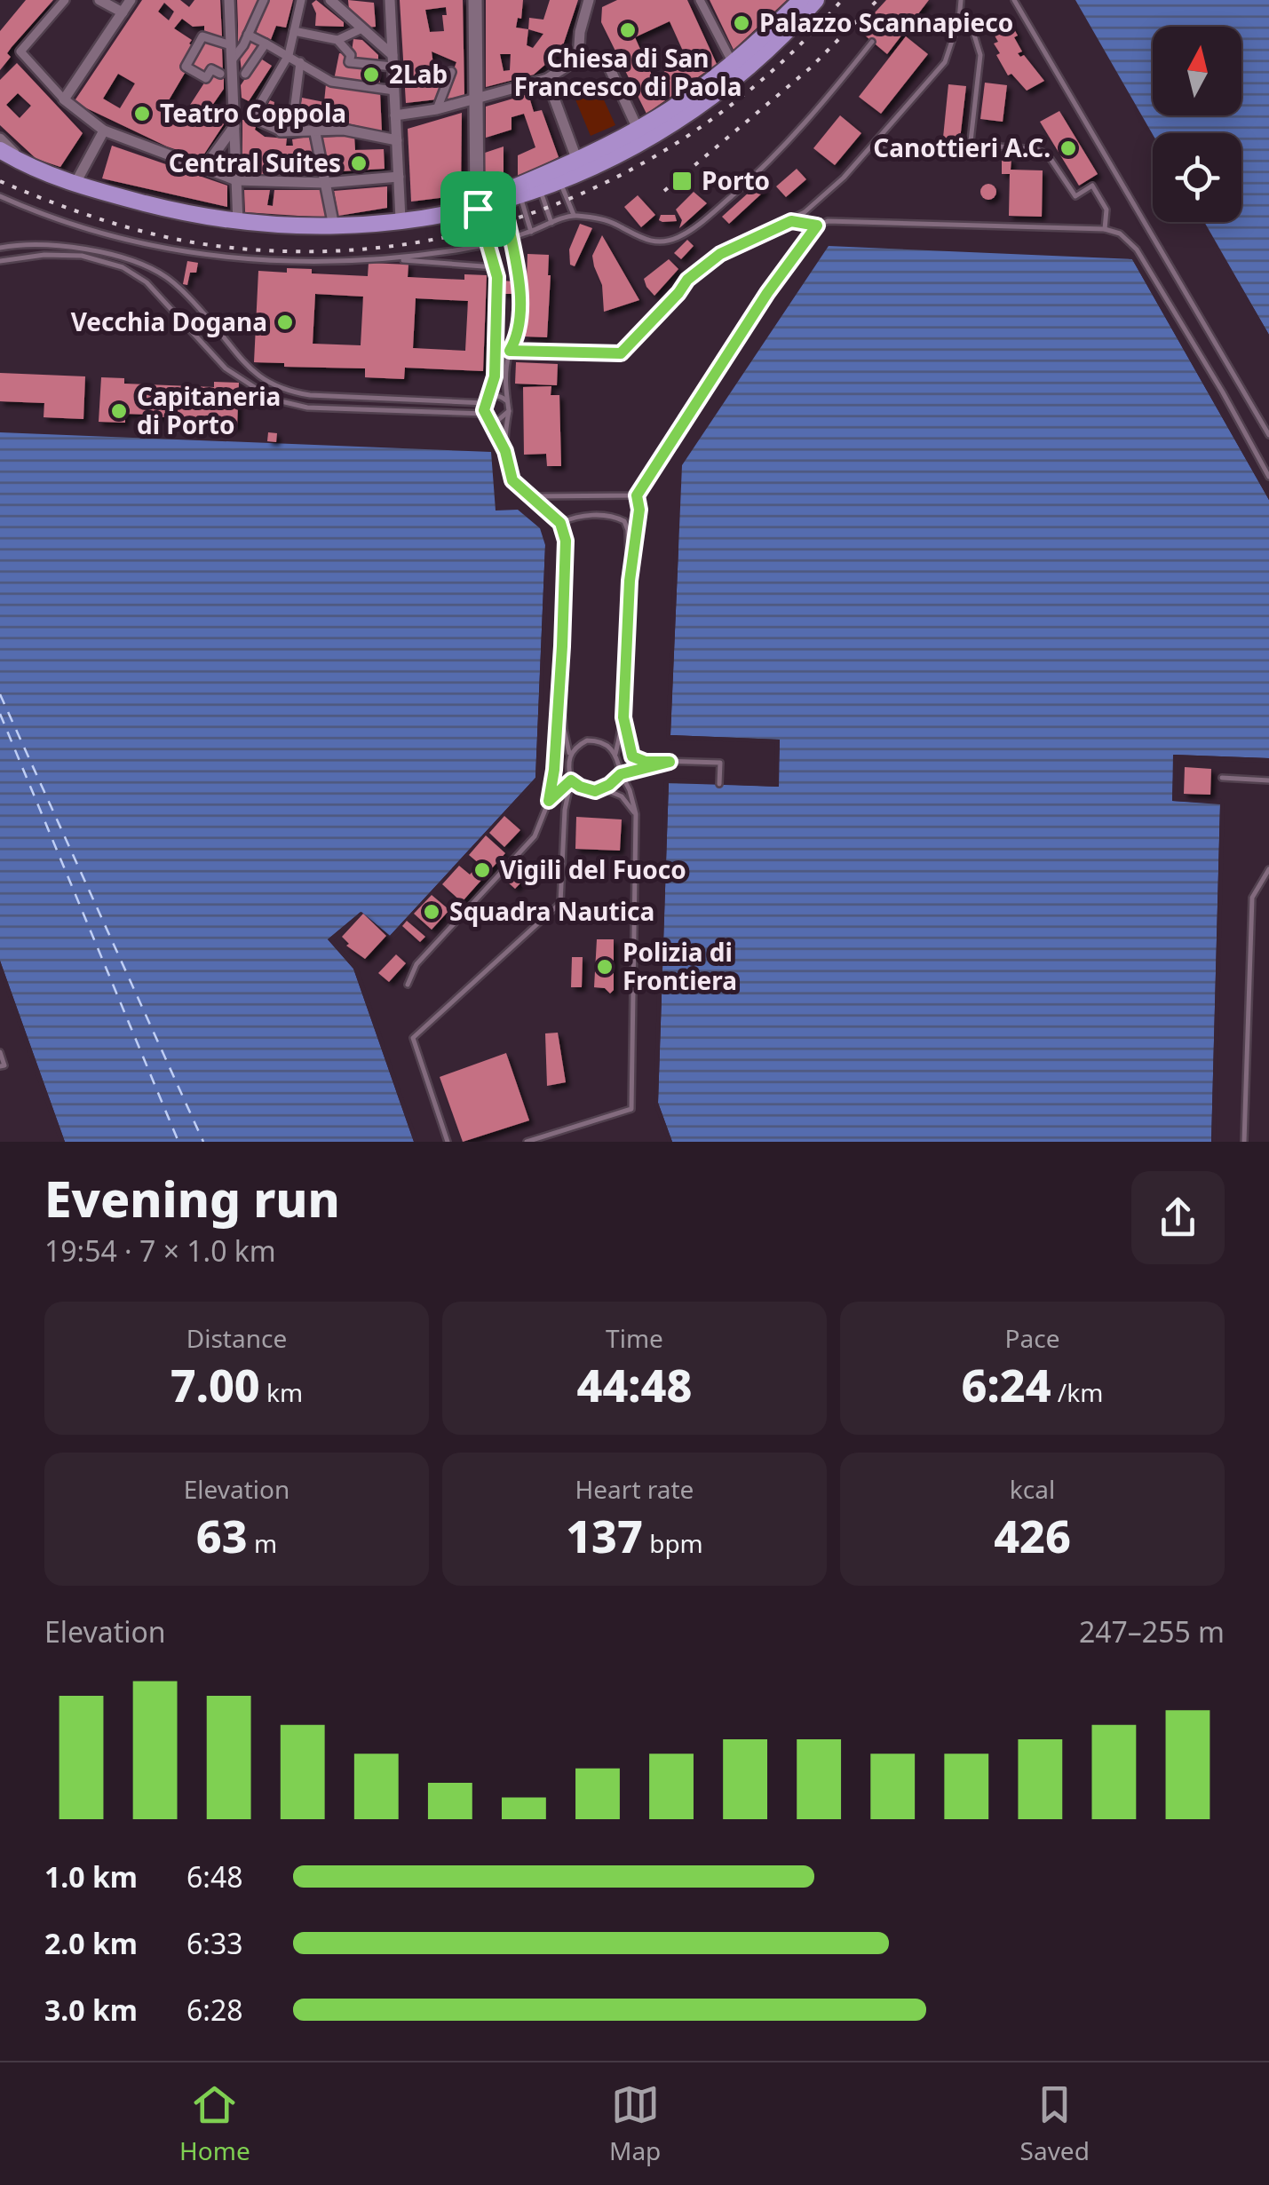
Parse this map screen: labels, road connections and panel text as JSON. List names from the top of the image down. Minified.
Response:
{"places":{"other":["Palazzo Scannapieco","Chiesa di San Francesco di Paola","2Lab","Teatro Coppola","Canottieri A.C.","Central Suites","Vecchia Dogana","Capitaneria di Porto","Vigili del Fuoco","Squadra Nautica","Polizia di Frontiera"],"transit":["Porto"]},"north":"top","page":{"heading":["Evening run","19:54 · 7 × 1.0 km"],"stats":[["Distance","7.00 km"],["Time","44:48"],["Pace","6:24 /km"],["Elevation","63 m"],["Heart rate","137 bpm"],["kcal","426"]],"chart":["Elevation","247–255 m"],"list":[{"name":"1.0 km","note":"6:48"},{"name":"2.0 km","note":"6:33"},{"name":"3.0 km","note":"6:28"}],"tabs":["Home","Map","Saved"]}}
